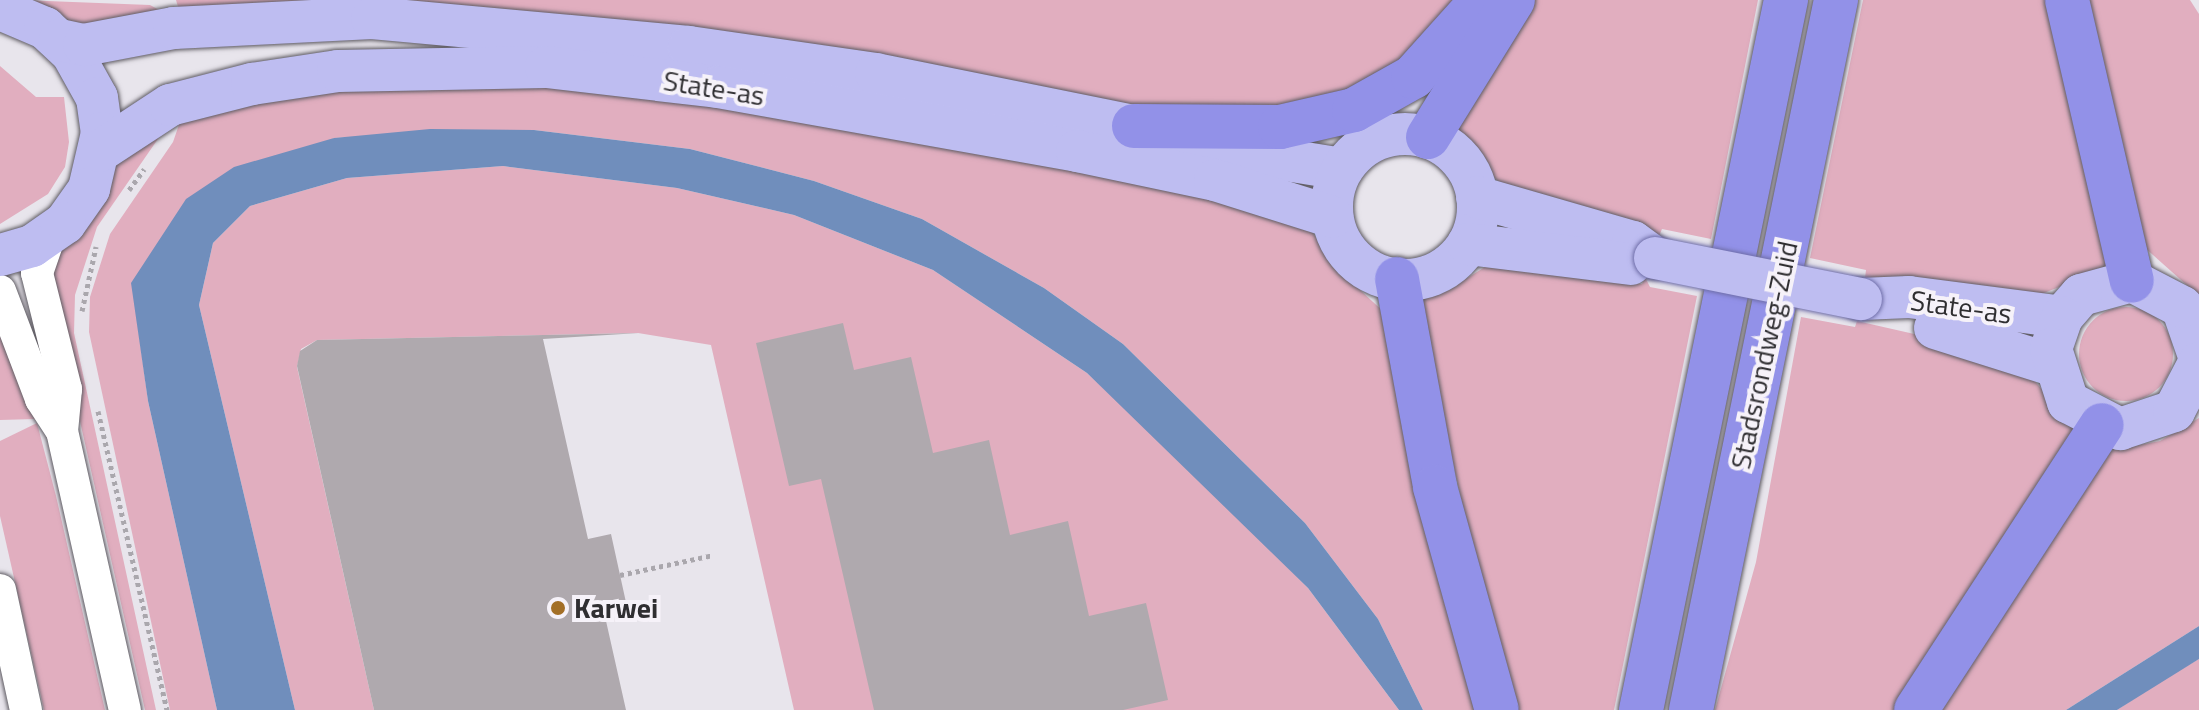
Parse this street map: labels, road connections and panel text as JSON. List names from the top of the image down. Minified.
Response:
{"streets":{"highway":["Stadsrondweg-Zuid"],"main road":["State-as"]},"places":["Karwei"]}
